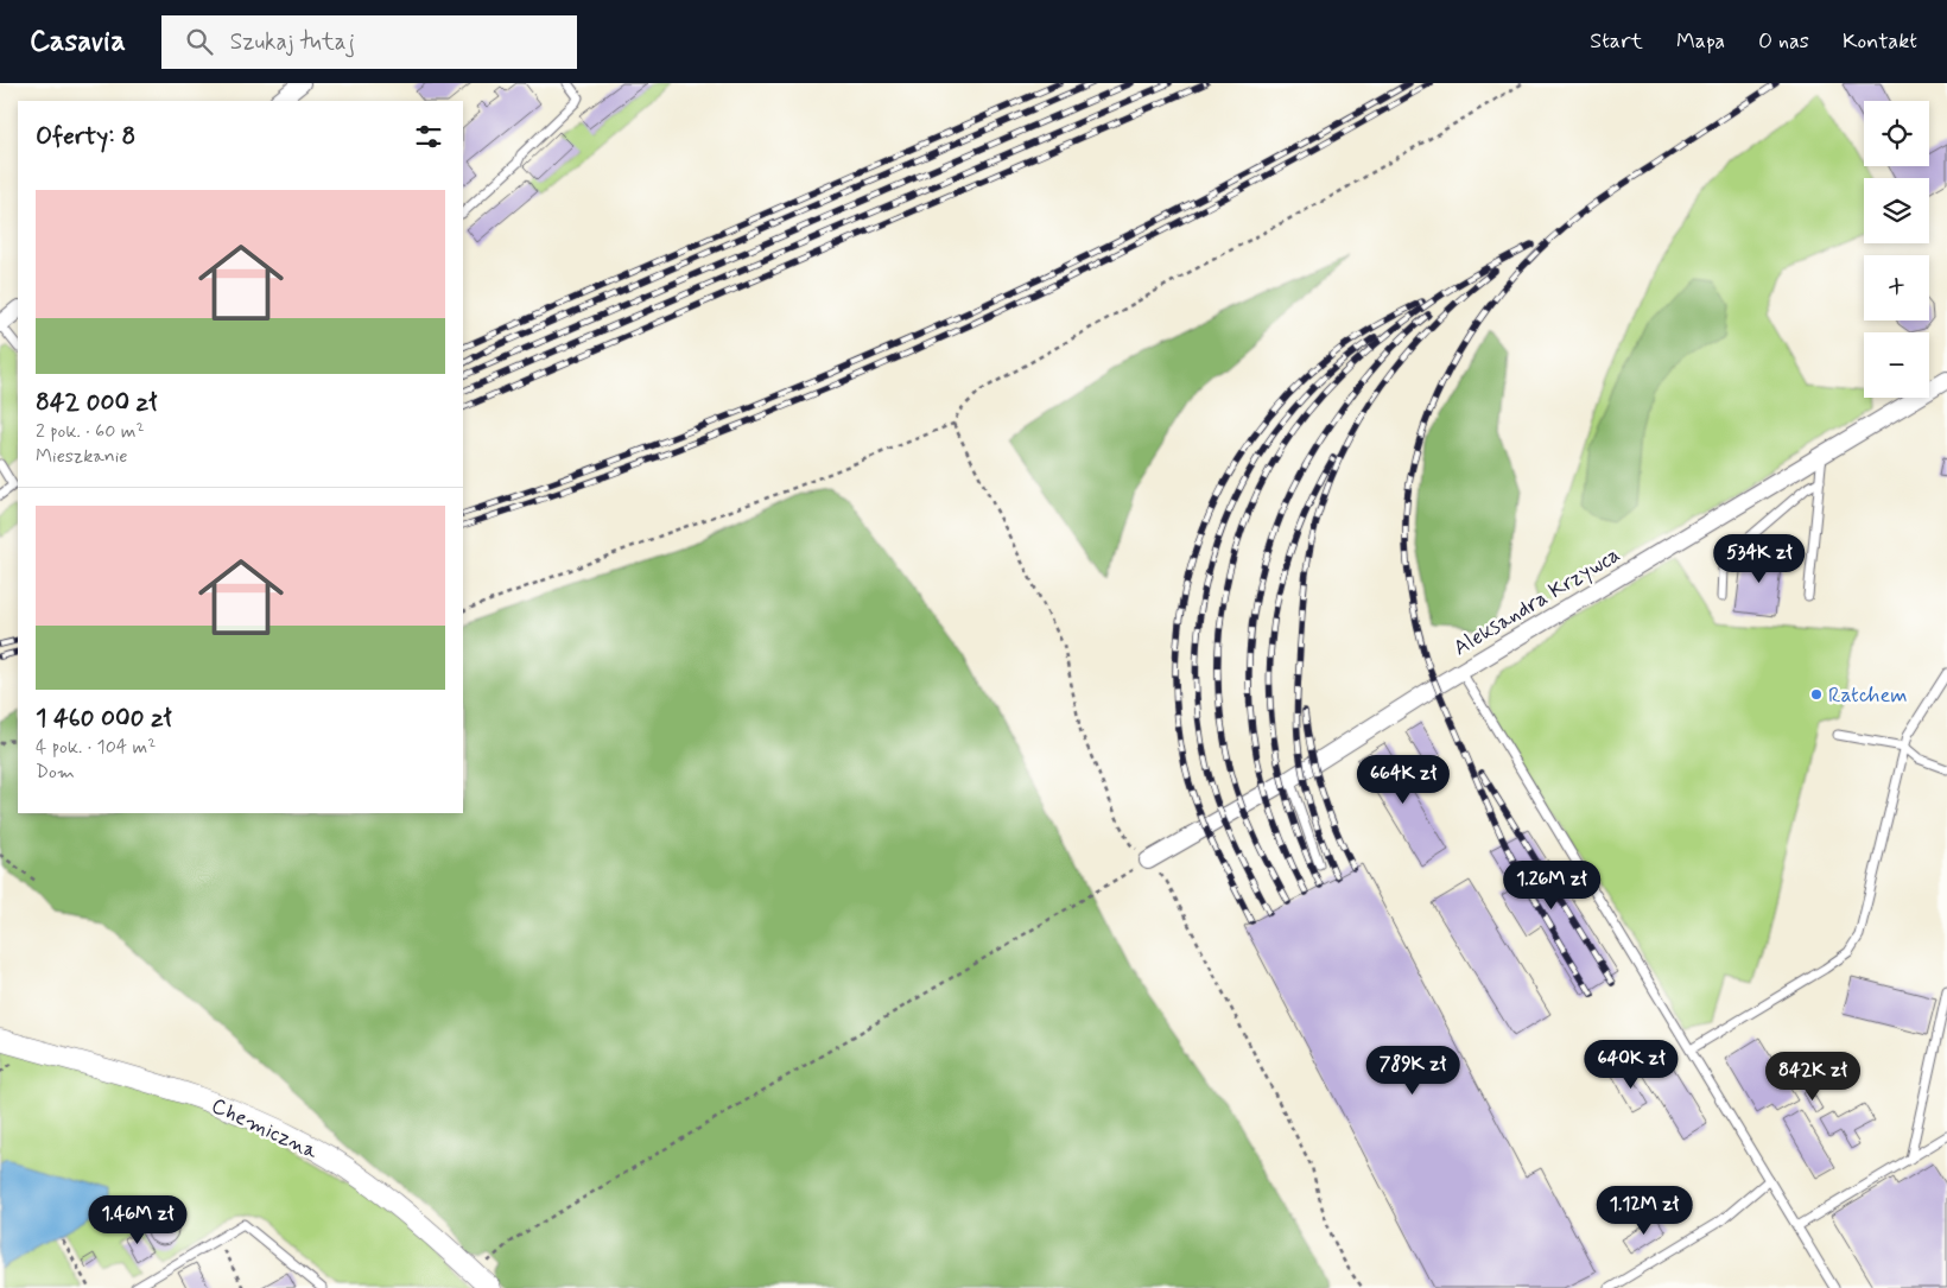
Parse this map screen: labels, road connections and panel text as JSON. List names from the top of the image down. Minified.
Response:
{"streets":{"street":["Aleksandra Krzywca","Chemiczna"]},"places":["Ratchem"],"page":{"header":"Casavia","search":"Szukaj tutaj","nav":["Start","Mapa","O nas","Kontakt"],"map_buttons":["+","−"],"heading":"Oferty: 8","list":[{"name":"842 000 zł","note":"2 pok. · 60 m² · Mieszkanie"},{"name":"1 460 000 zł","note":"4 pok. · 104 m² · Dom"}],"price":["534K zł","664K zł","1.26M zł","640K zł","789K zł","842K zł","1.12M zł","1.46M zł"]}}
